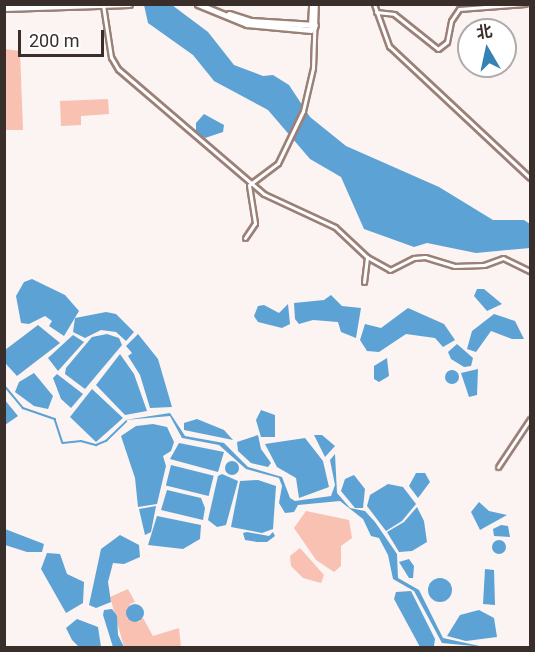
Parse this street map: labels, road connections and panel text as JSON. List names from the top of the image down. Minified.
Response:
{"scale_bar":"200 m","north":"top"}
